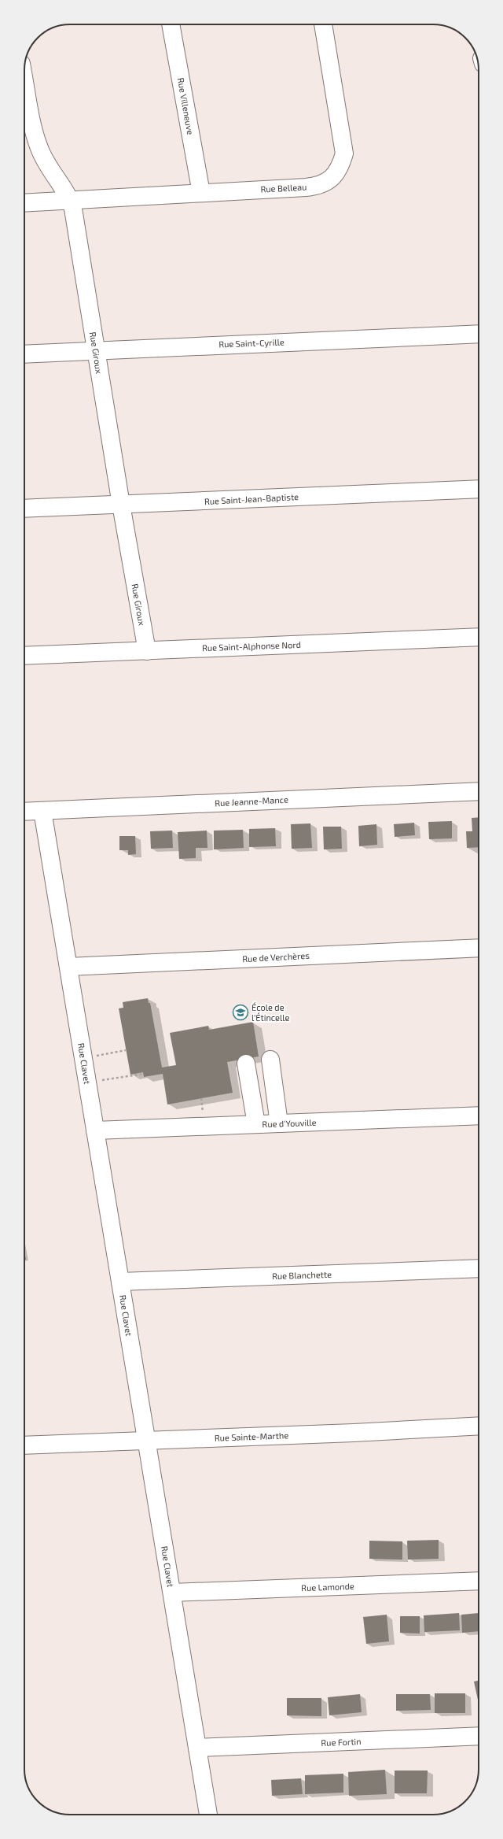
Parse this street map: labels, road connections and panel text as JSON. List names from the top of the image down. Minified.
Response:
{"streets":{"street":["Rue Villeneuve","Rue Belleau","Rue Saint-Cyrille","Rue Giroux","Rue Saint-Jean-Baptiste","Rue Saint-Alphonse Nord","Rue Jeanne-Mance","Rue de Verchères","Rue Clavet","Rue d'Youville","Rue Blanchette","Rue Sainte-Marthe","Rue Lamonde","Rue Fortin"]},"crossings":[["Rue Villeneuve","Rue Belleau"],["Rue Belleau","Rue Giroux"],["Rue Saint-Cyrille","Rue Giroux"],["Rue Giroux","Rue Saint-Jean-Baptiste"],["Rue Giroux","Rue Saint-Alphonse Nord"],["Rue Jeanne-Mance","Rue Clavet"],["Rue de Verchères","Rue Clavet"],["Rue Clavet","Rue d'Youville"],["Rue Clavet","Rue Blanchette"],["Rue Clavet","Rue Sainte-Marthe"],["Rue Clavet","Rue Lamonde"],["Rue Clavet","Rue Fortin"]],"places":{"school or university":["École de l'Étincelle"]}}
